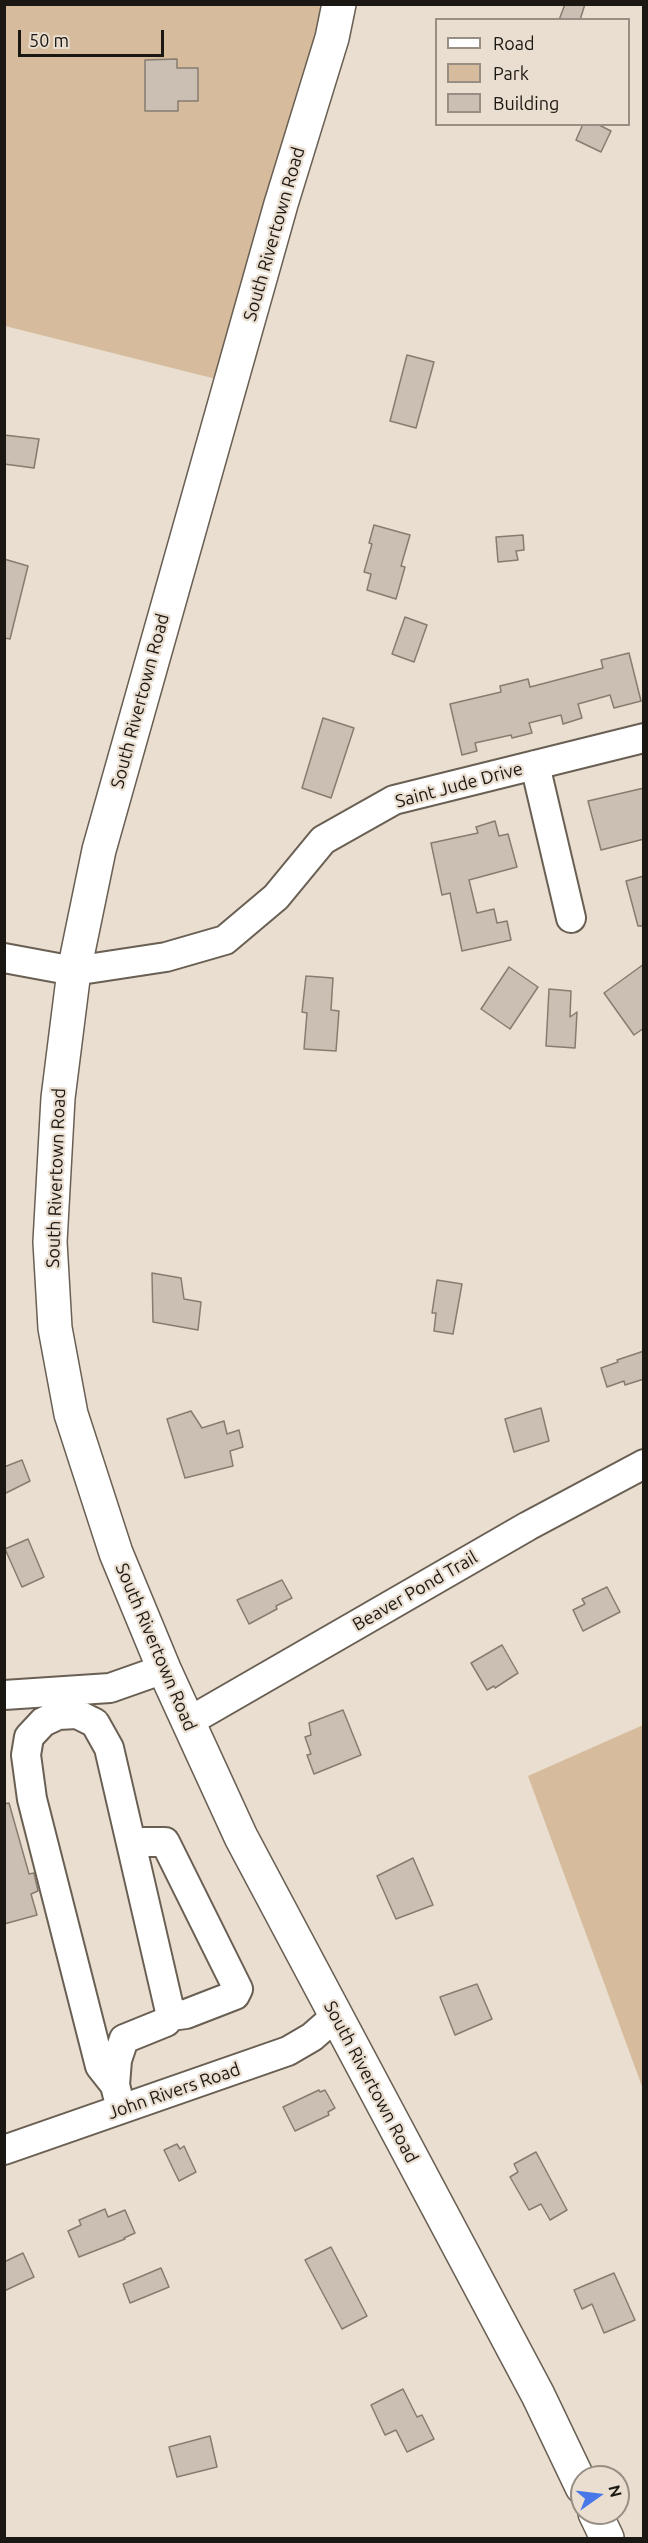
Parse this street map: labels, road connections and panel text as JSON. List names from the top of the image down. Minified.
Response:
{"streets":{"main road":["South Rivertown Road"],"street":["Saint Jude Drive","Beaver Pond Trail","John Rivers Road"]},"crossings":[["South Rivertown Road","Saint Jude Drive"],["South Rivertown Road","Beaver Pond Trail"],["South Rivertown Road","John Rivers Road"]],"legend":["Road","Park","Building"],"scale_bar":"50 m","north":"right"}
